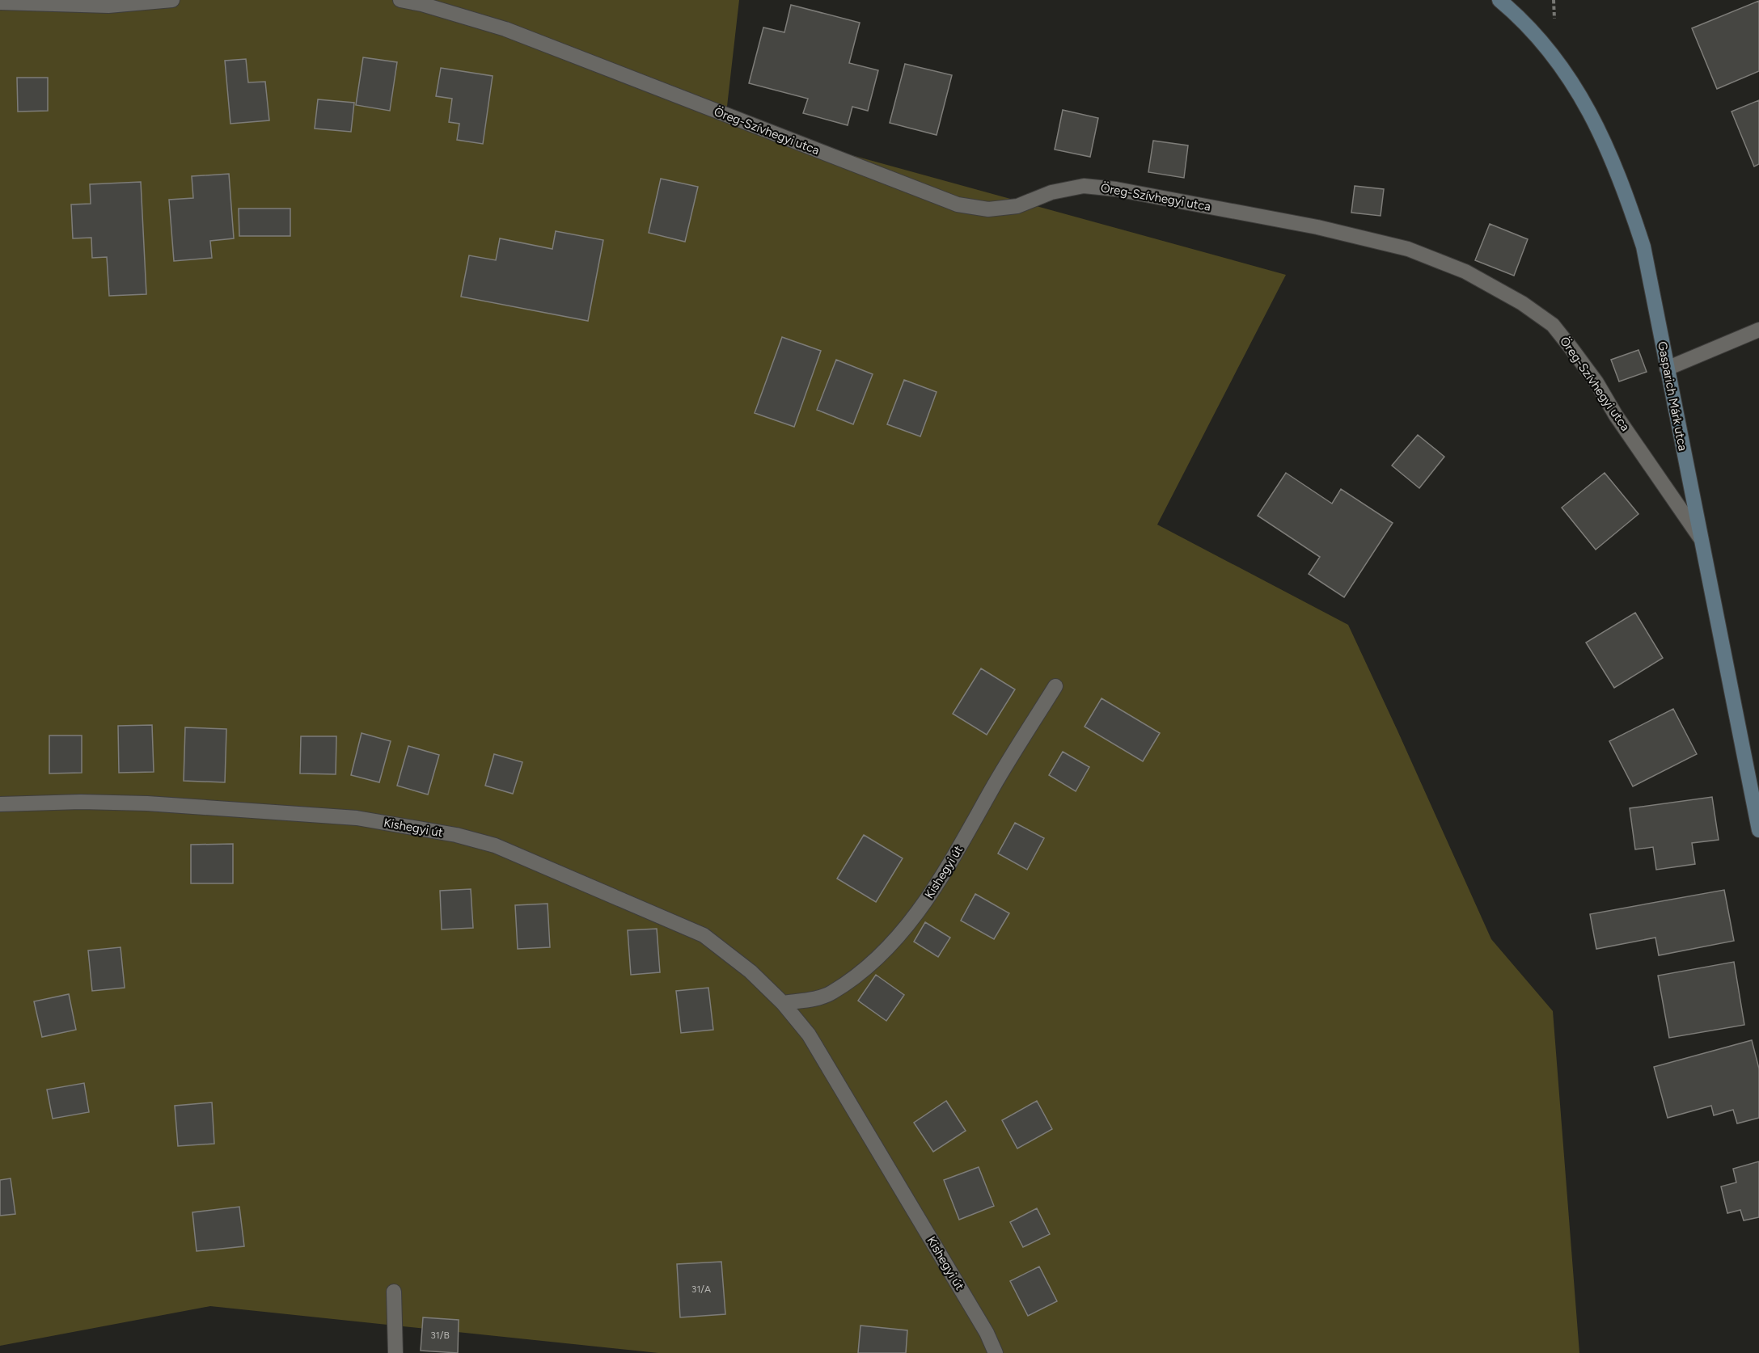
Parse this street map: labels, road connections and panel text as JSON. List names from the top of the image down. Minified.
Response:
{"streets":{"street":["Öreg-Szívhegyi utca","Gasparich Márk utca","Kishegyi út"]},"crossings":[["Öreg-Szívhegyi utca","Gasparich Márk utca"]],"house_numbers":["31/A","31/B"]}
